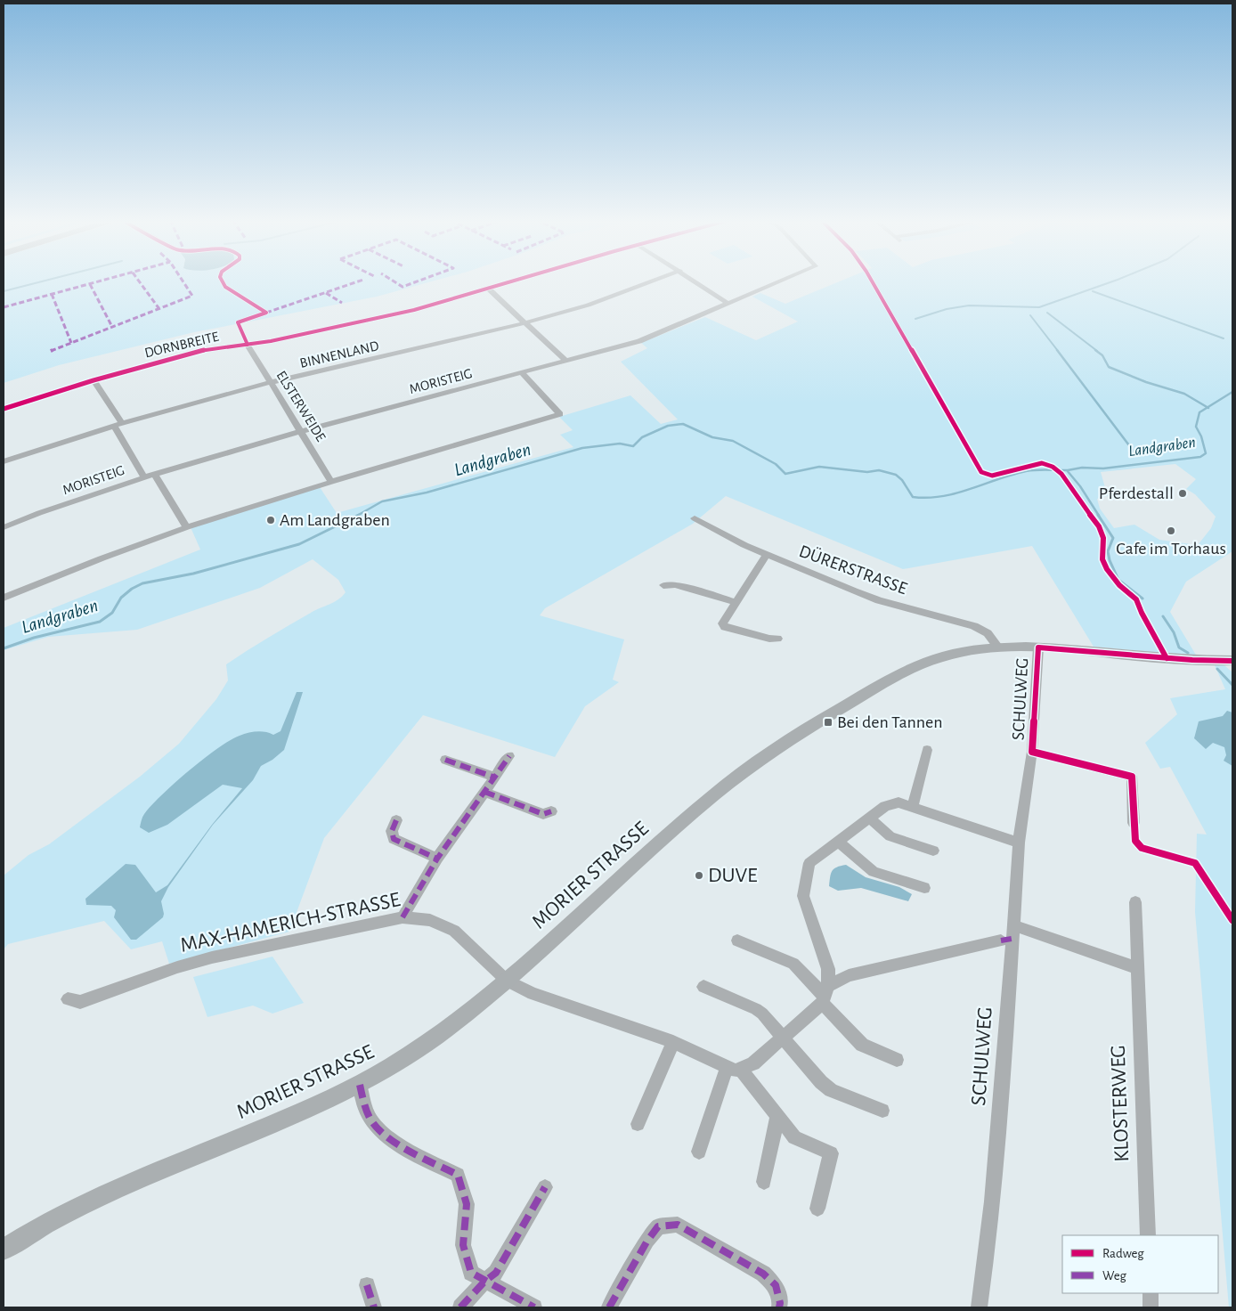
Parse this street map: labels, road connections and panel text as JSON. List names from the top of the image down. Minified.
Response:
{"streets":{"main road":["MORIER STRASSE"],"street":["DORNBREITE","BINNENLAND","MORISTEIG","ELSTERWEIDE","DÜRERSTRASSE","SCHULWEG","MAX-HAMERICH-STRASSE","KLOSTERWEG"]},"crossings":[["DORNBREITE","ELSTERWEIDE"],["BINNENLAND","ELSTERWEIDE"],["MORISTEIG","ELSTERWEIDE"],["DÜRERSTRASSE","MORIER STRASSE"],["SCHULWEG","MORIER STRASSE"],["MORIER STRASSE","MAX-HAMERICH-STRASSE"]],"water":["Landgraben"],"places":{"other":["Pferdestall","Am Landgraben","Cafe im Torhaus","DUVE"],"transit":["Bei den Tannen"]},"legend":["Radweg","Weg"]}
